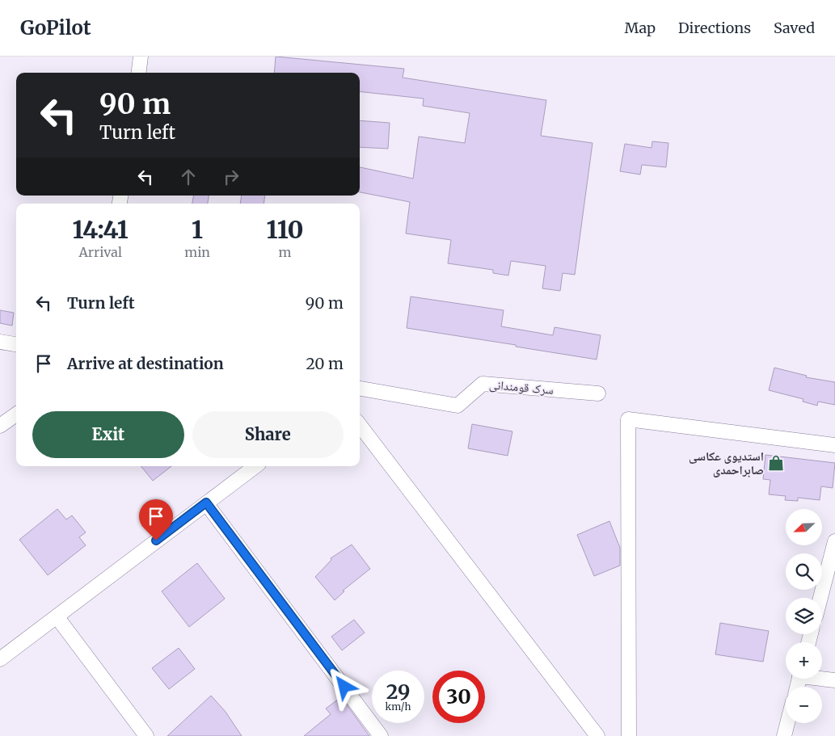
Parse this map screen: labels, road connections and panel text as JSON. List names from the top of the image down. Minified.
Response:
{"streets":{"street":["سرک قومندانی"]},"places":{"shop":["استدیوی عکاسی صابراحمدی"]},"north":"bottom left","page":{"header":"GoPilot","nav":["Map","Directions","Saved"],"turn":["90 m","Turn left"],"eta":["14:41","Arrival","1","min","110","m"],"list":[{"name":"Turn left","value":"90 m"},{"name":"Arrive at destination","value":"20 m"}],"buttons":["Exit","Share"],"map_buttons":["+","−"],"speed":"29 km/h","limit":"30"}}
